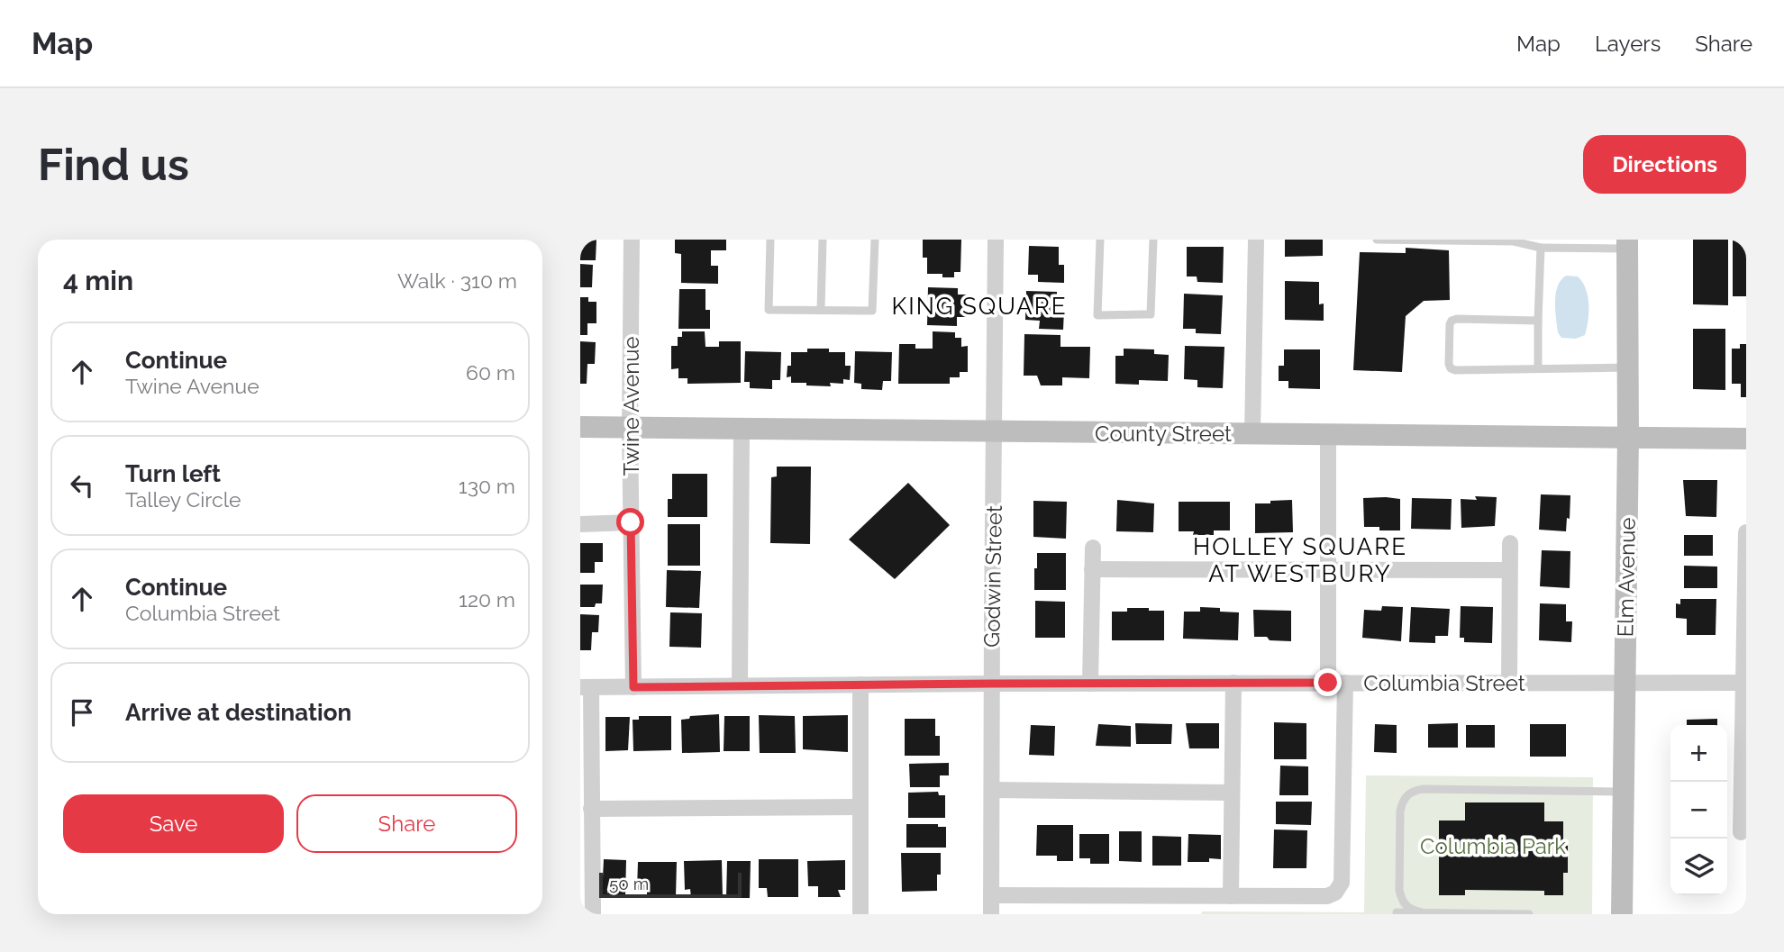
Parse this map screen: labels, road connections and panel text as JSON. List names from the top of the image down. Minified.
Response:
{"streets":{"street":["Twine Avenue","County Street","Godwin Street","Elm Avenue","Columbia Street"]},"crossings":[["Twine Avenue","County Street"],["Twine Avenue","Columbia Street"],["County Street","Godwin Street"],["County Street","Elm Avenue"],["Godwin Street","Columbia Street"],["Elm Avenue","Columbia Street"]],"districts":["KING SQUARE","HOLLEY SQUARE AT WESTBURY"],"parks":["Columbia Park"],"scale_bar":"50 m","page":{"header":"Map","nav":["Map","Layers","Share"],"buttons":["Directions",["Save","Share"]],"title":"Find us","heading":["4 min","Walk · 310 m"],"list":[["Continue","Twine Avenue","60 m"],["Turn left","Talley Circle","130 m"],["Continue","Columbia Street","120 m"],"Arrive at destination"],"map_buttons":["+","−"],"scale":"50 m"}}
